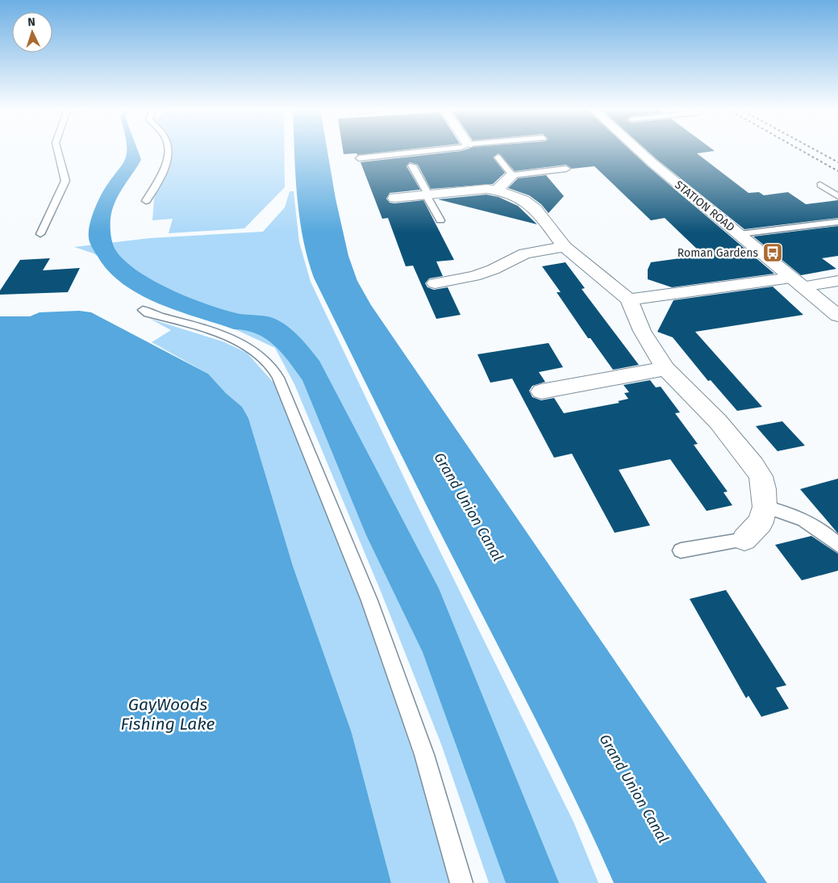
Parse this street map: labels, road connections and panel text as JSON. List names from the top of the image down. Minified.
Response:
{"streets":{"street":["STATION ROAD"]},"water":["Grand Union Canal","GayWoods Fishing Lake"],"places":{"bus stop":["Roman Gardens"]},"north":"top"}
